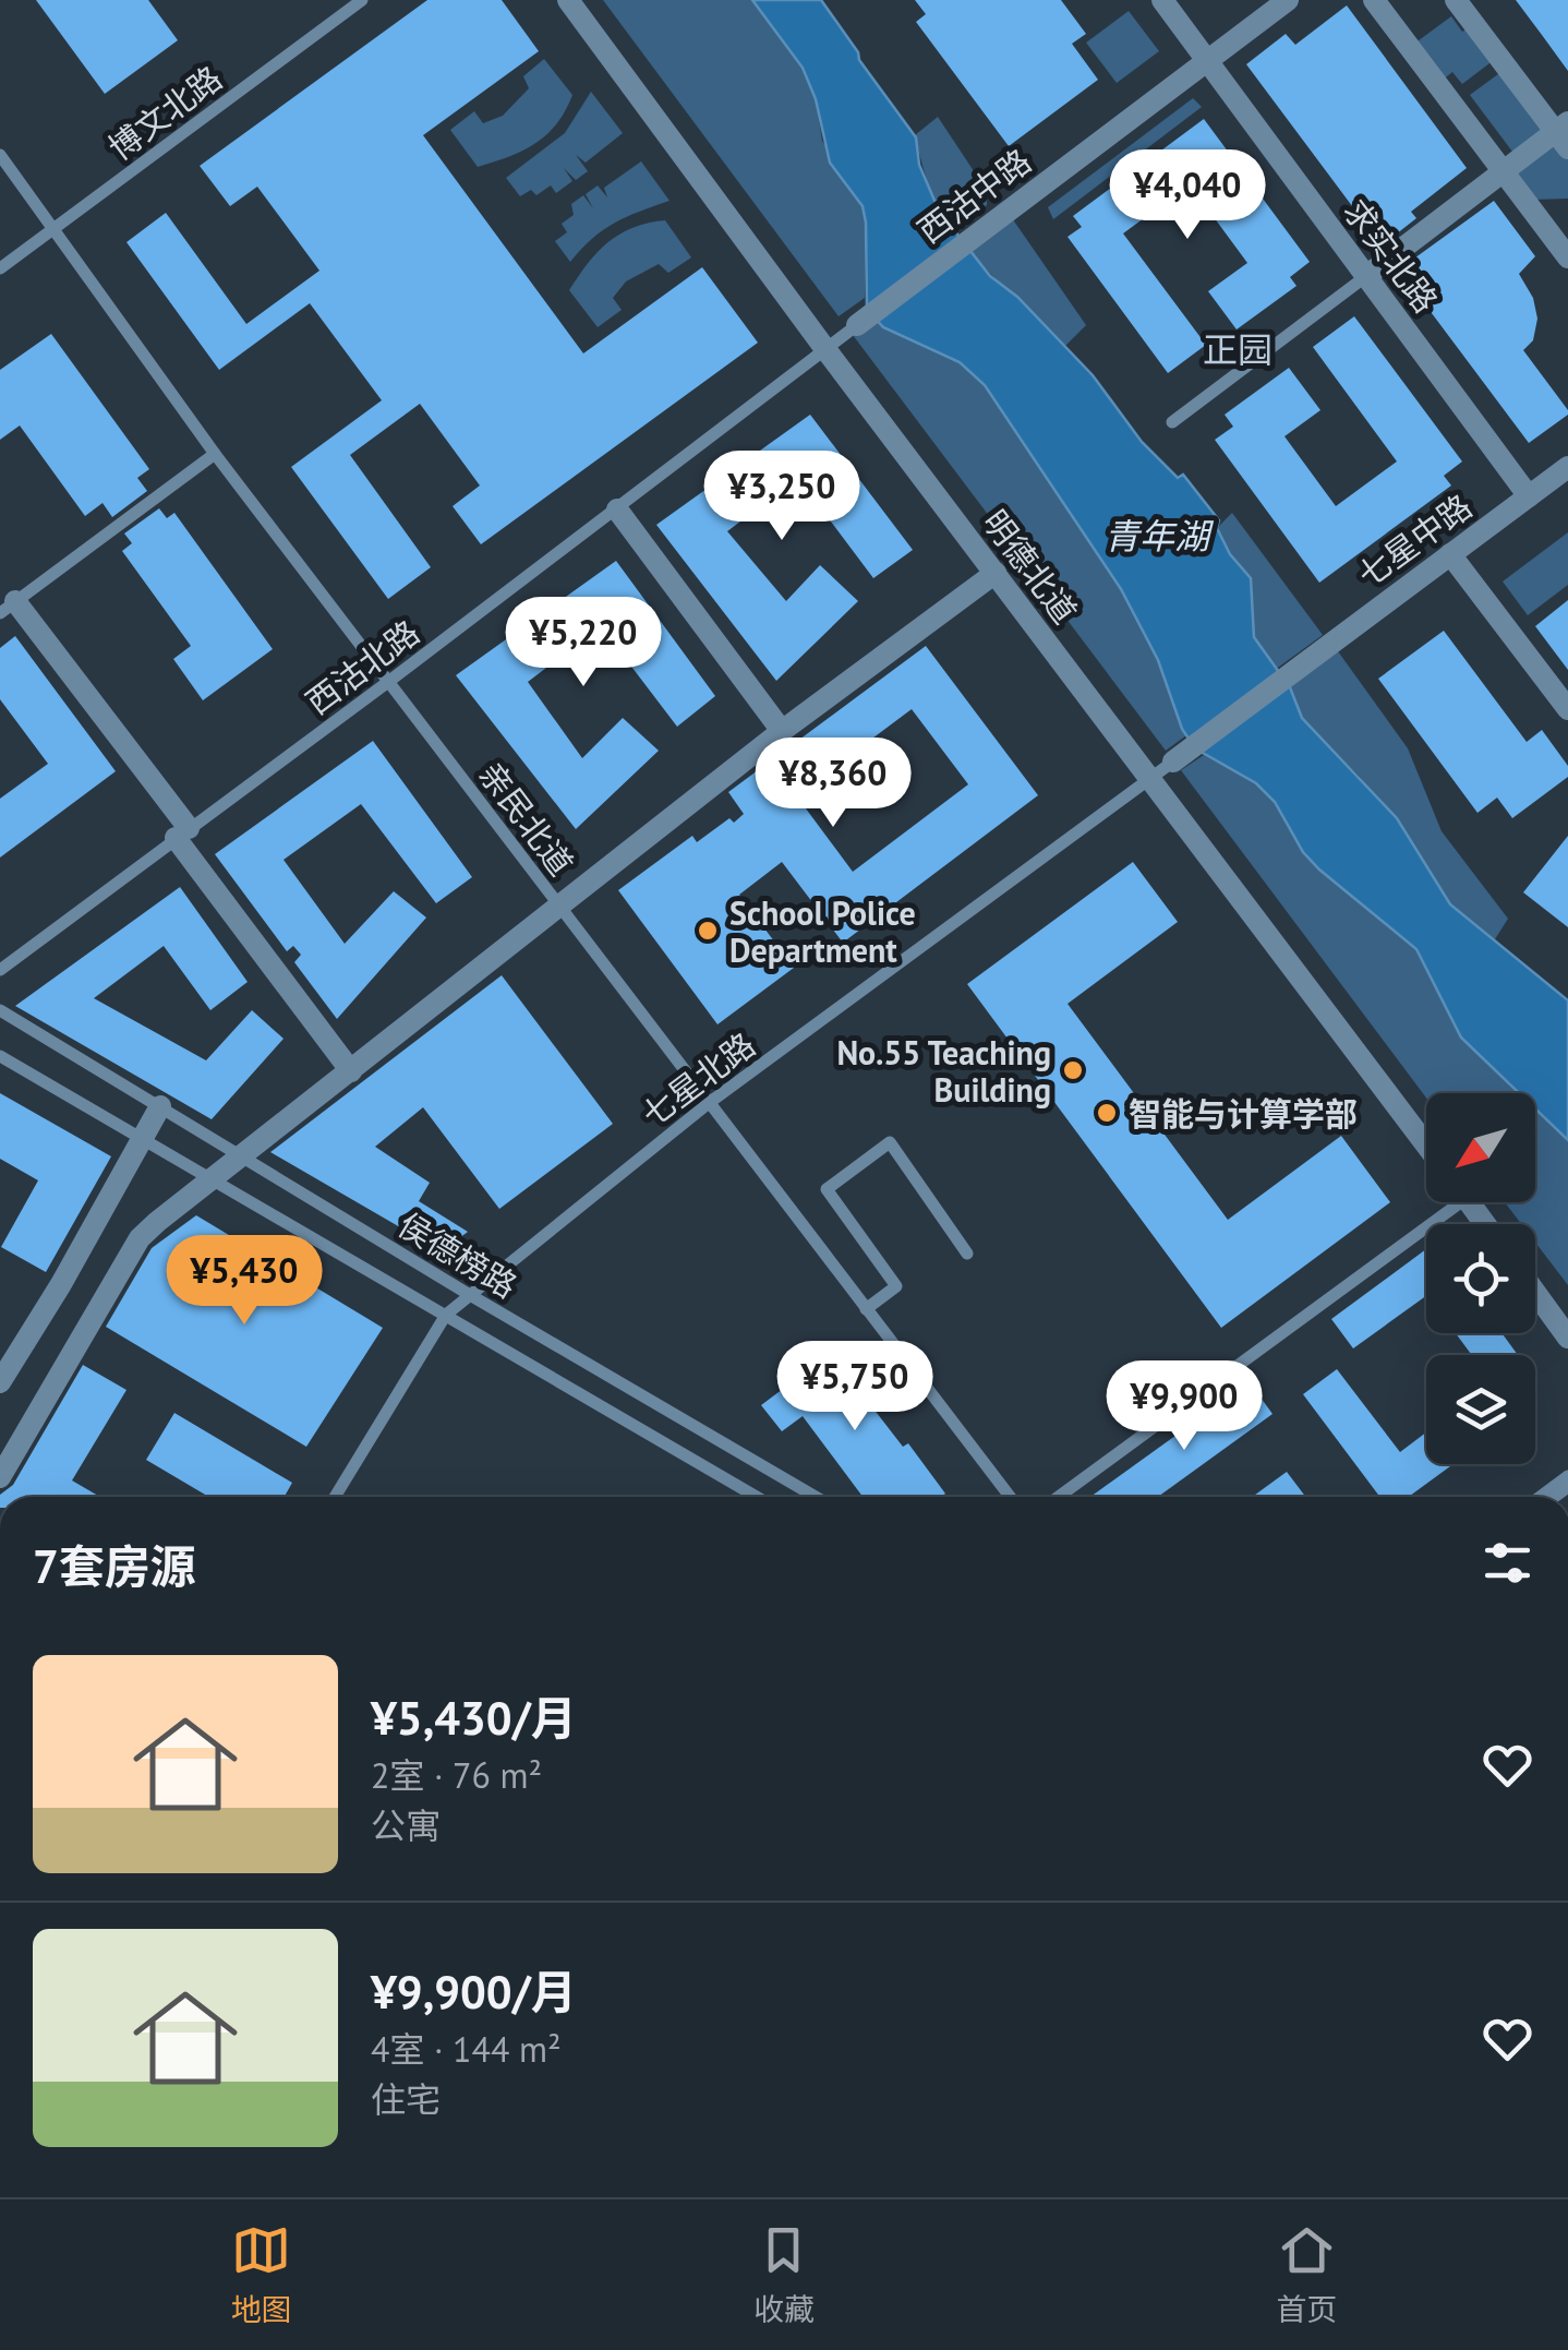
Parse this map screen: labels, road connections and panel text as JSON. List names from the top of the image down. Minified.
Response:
{"streets":{"street":["西沽中路","求实北路","七星中路","明德北道"],"lane":["博文北路","西沽北路","亲民北道","七星北路","侯德榜路"]},"crossings":[["博文北路","亲民北道"],["西沽中路","求实北路"],["西沽中路","西沽北路"],["求实北路","七星中路"],["七星中路","七星北路"],["明德北道","西沽北路"],["明德北道","七星北路"],["西沽北路","亲民北道"],["亲民北道","七星北路"],["七星北路","侯德榜路"]],"districts":["正园"],"water":["青年湖"],"places":["School Police Department","No.55 Teaching Building","智能与计算学部"],"north":"bottom left","page":{"price":["¥4,040","¥3,250","¥5,220","¥8,360","¥5,430","¥5,750","¥9,900"],"heading":"7套房源","list":[{"name":"¥5,430/月","note":"2室 · 76 m² · 公寓"},{"name":"¥9,900/月","note":"4室 · 144 m² · 住宅"}],"tabs":["地图","收藏","首页"]}}
